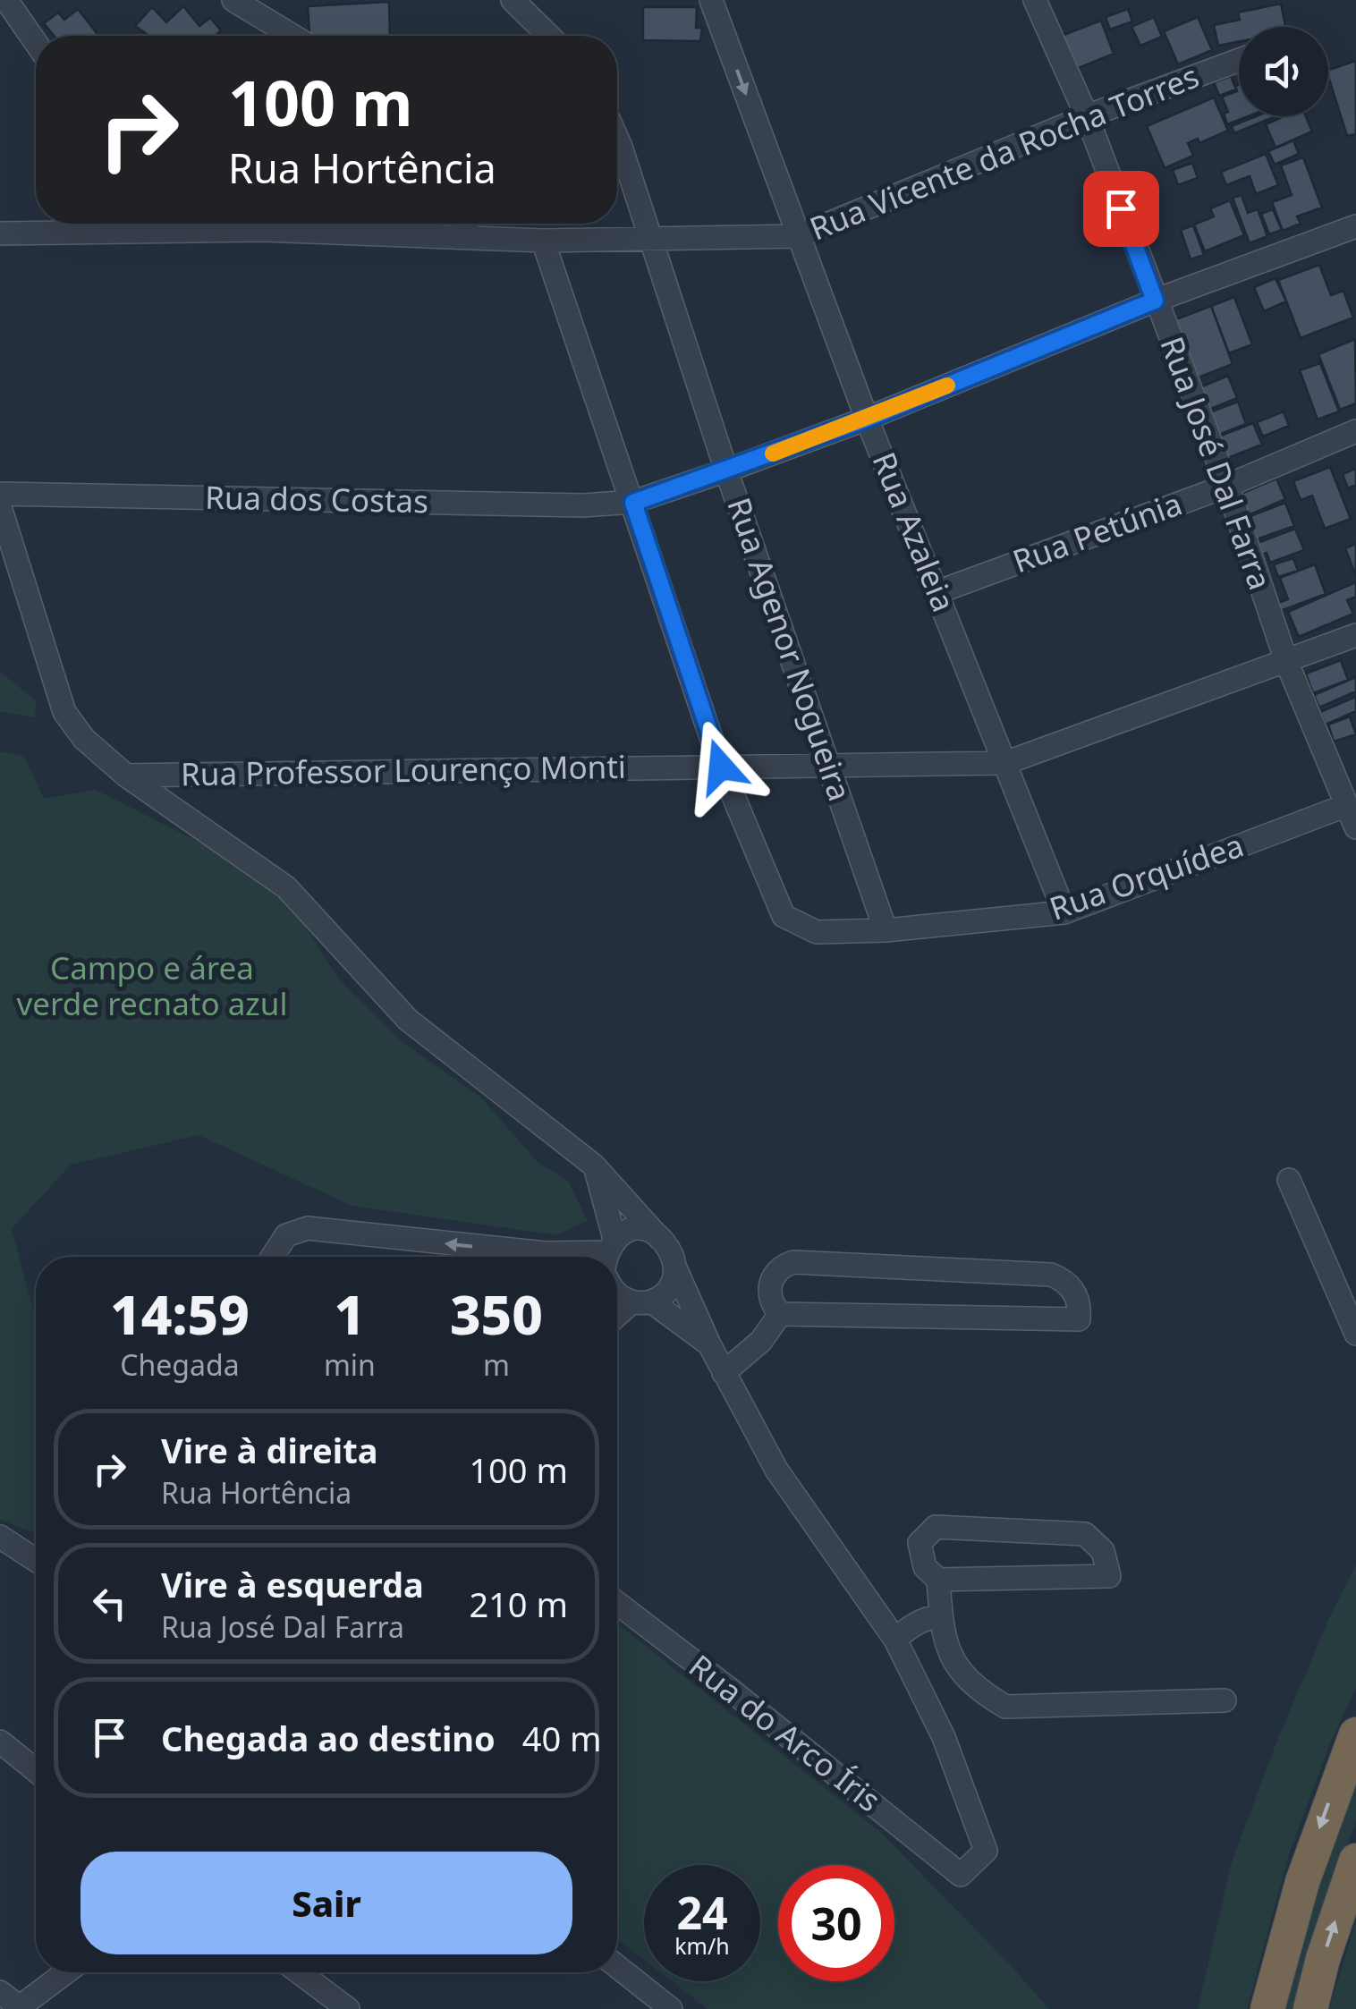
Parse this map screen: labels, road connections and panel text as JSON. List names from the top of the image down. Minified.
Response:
{"streets":{"street":["Rua Vicente da Rocha Torres","Rua José Dal Farra","Rua dos Costas","Rua Azaleia","Rua Petúnia","Rua Agenor Nogueira","Rua Professor Lourenço Monti","Rua Orquídea","Rua do Arco Íris"]},"crossings":[["Rua Vicente da Rocha Torres","Rua José Dal Farra"],["Rua Vicente da Rocha Torres","Rua Azaleia"],["Rua Vicente da Rocha Torres","Rua Agenor Nogueira"],["Rua José Dal Farra","Rua dos Costas"],["Rua José Dal Farra","Rua Petúnia"],["Rua José Dal Farra","Rua Professor Lourenço Monti"],["Rua José Dal Farra","Rua Orquídea"],["Rua dos Costas","Rua Azaleia"],["Rua dos Costas","Rua Agenor Nogueira"],["Rua Azaleia","Rua Petúnia"],["Rua Azaleia","Rua Professor Lourenço Monti"],["Rua Azaleia","Rua Orquídea"],["Rua Agenor Nogueira","Rua Professor Lourenço Monti"],["Rua Agenor Nogueira","Rua Orquídea"],["Rua Professor Lourenço Monti","Rua Orquídea"]],"parks":["Campo e área verde recnato azul"],"page":{"turn":["100 m","Rua Hortência"],"eta":["14:59","Chegada","1","min","350","m"],"list":[{"name":"Vire à direita","note":"Rua Hortência","value":"100 m"},{"name":"Vire à esquerda","note":"Rua José Dal Farra","value":"210 m"},{"name":"Chegada ao destino","value":"40 m"}],"buttons":"Sair","speed":"24 km/h","limit":"30"}}
